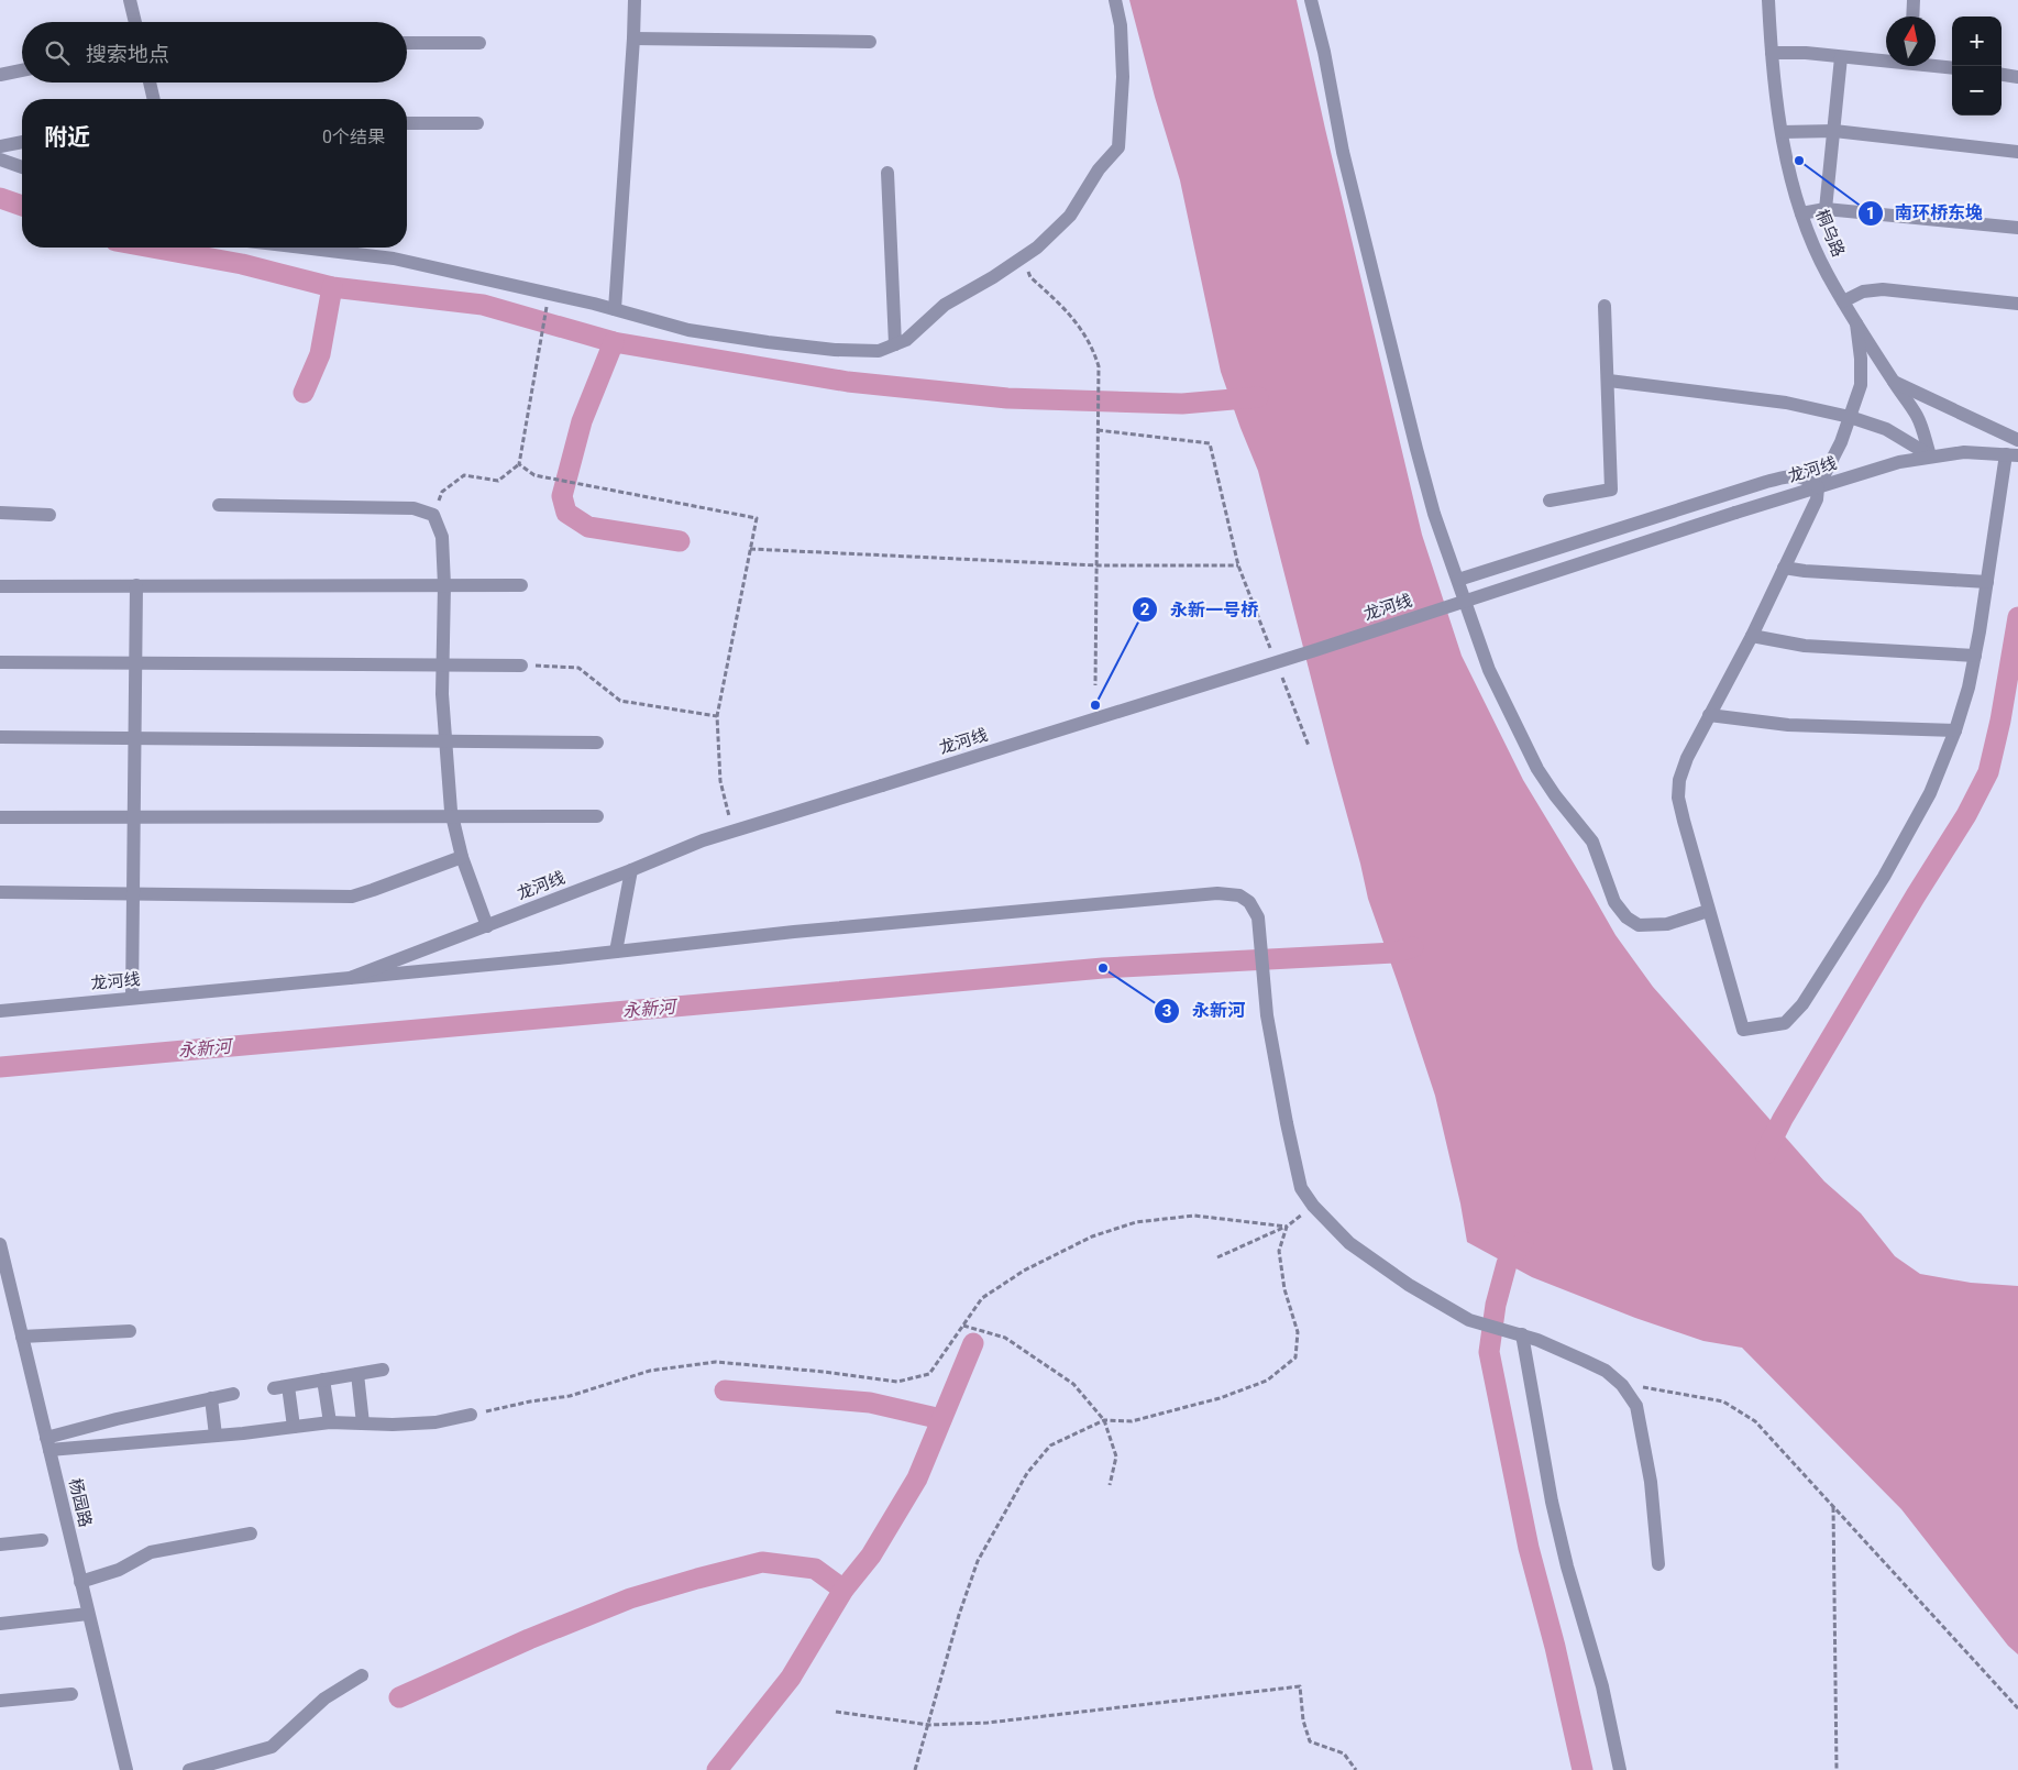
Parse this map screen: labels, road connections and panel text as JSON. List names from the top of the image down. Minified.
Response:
{"streets":{"street":["桐乌路","龙河线","杨园路"]},"crossings":[["桐乌路","龙河线"]],"water":["永新河"],"places":["南环桥东堍","永新一号桥","永新河"],"north":"top","page":{"map_buttons":["+","−"],"search":"搜索地点","heading":["附近","0个结果"]}}
